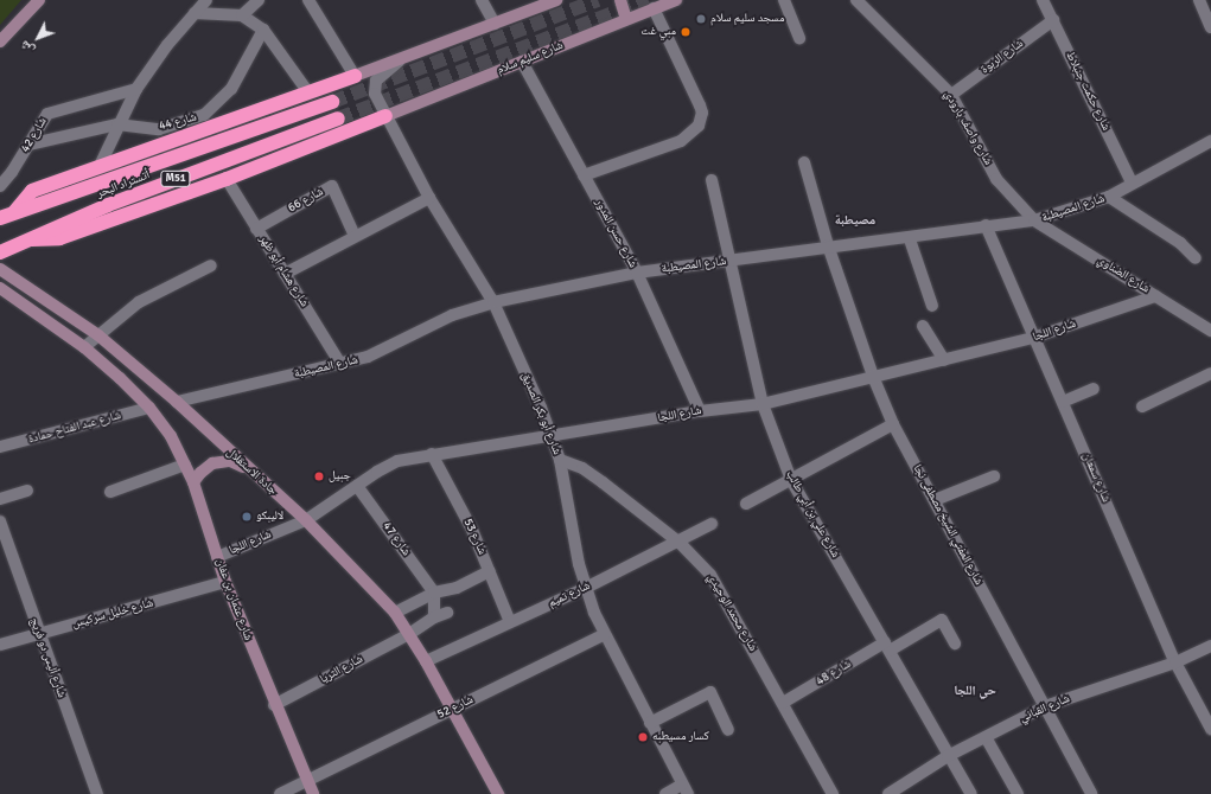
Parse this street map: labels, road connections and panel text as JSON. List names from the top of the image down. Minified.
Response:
{"streets":{"highway":["M51","أتستراد البحر"],"main road":["شارع سليم سلام","جادة الاستقلال","شارع عثمان بن عفان"],"street":["شارع الربوة","شارع حكمت جنبلاط","شارع 44","شارع واصف بارودي","شارع 42","شارع 66","شارع المصيطبة","شارع حسن المدور","شارع هشام أبو ظهر","شارع الضناوي","شارع اللجا","شارع أبو بكر الصديق","شارع عبد الفتاح حمادة","شارع سمعان","شارع علي بن أبي طالب","شارع المفتي الشيخ مصطفى نجا","شارع 53","شارع 47","شارع تميم","شارع محمد الوحيدي","شارع خليل سركيس","شارع أليس دو فريج","شارع الثريا","شارع 48","شارع 52","شارع القباني"]},"crossings":[["شارع الربوة","شارع حكمت جنبلاط"],["شارع الربوة","شارع واصف بارودي"],["شارع سليم سلام","شارع حسن المدور"],["شارع سليم سلام","شارع أبو بكر الصديق"],["شارع حكمت جنبلاط","شارع المصيطبة"],["شارع 44","شارع 42"],["شارع واصف بارودي","شارع المصيطبة"],["شارع واصف بارودي","شارع الضناوي"],["شارع 66","شارع هشام أبو ظهر"],["شارع المصيطبة","شارع حسن المدور"],["شارع المصيطبة","شارع هشام أبو ظهر"],["شارع المصيطبة","شارع الضناوي"],["شارع المصيطبة","شارع أبو بكر الصديق"],["شارع المصيطبة","جادة الاستقلال"],["شارع المصيطبة","شارع سمعان"],["شارع المصيطبة","شارع علي بن أبي طالب"],["شارع المصيطبة","شارع المفتي الشيخ مصطفى نجا"],["شارع حسن المدور","شارع اللجا"],["شارع الضناوي","شارع اللجا"],["شارع اللجا","شارع أبو بكر الصديق"],["شارع اللجا","جادة الاستقلال"],["شارع اللجا","شارع سمعان"],["شارع اللجا","شارع علي بن أبي طالب"],["شارع اللجا","شارع المفتي الشيخ مصطفى نجا"],["شارع اللجا","شارع 53"],["شارع اللجا","شارع 47"],["شارع اللجا","شارع عثمان بن عفان"],["شارع أبو بكر الصديق","شارع تميم"],["شارع أبو بكر الصديق","شارع محمد الوحيدي"],["شارع أبو بكر الصديق","شارع 52"],["شارع عبد الفتاح حمادة","شارع عثمان بن عفان"],["جادة الاستقلال","شارع تميم"],["جادة الاستقلال","شارع الثريا"],["جادة الاستقلال","شارع 52"],["شارع سمعان","شارع القباني"],["شارع علي بن أبي طالب","شارع 48"],["شارع علي بن أبي طالب","شارع القباني"],["شارع المفتي الشيخ مصطفى نجا","شارع القباني"],["شارع 53","شارع تميم"],["شارع تميم","شارع محمد الوحيدي"],["شارع عثمان بن عفان","شارع خليل سركيس"],["شارع عثمان بن عفان","شارع الثريا"],["شارع عثمان بن عفان","شارع 52"],["شارع محمد الوحيدي","شارع 48"],["شارع خليل سركيس","شارع أليس دو فريج"]],"districts":["مصيطبة","حي اللجا"],"places":["مسجد سليم سلام","مبي غت","جبيل","لاليبكو","كسار مسيطبه"],"north":"bottom left"}
